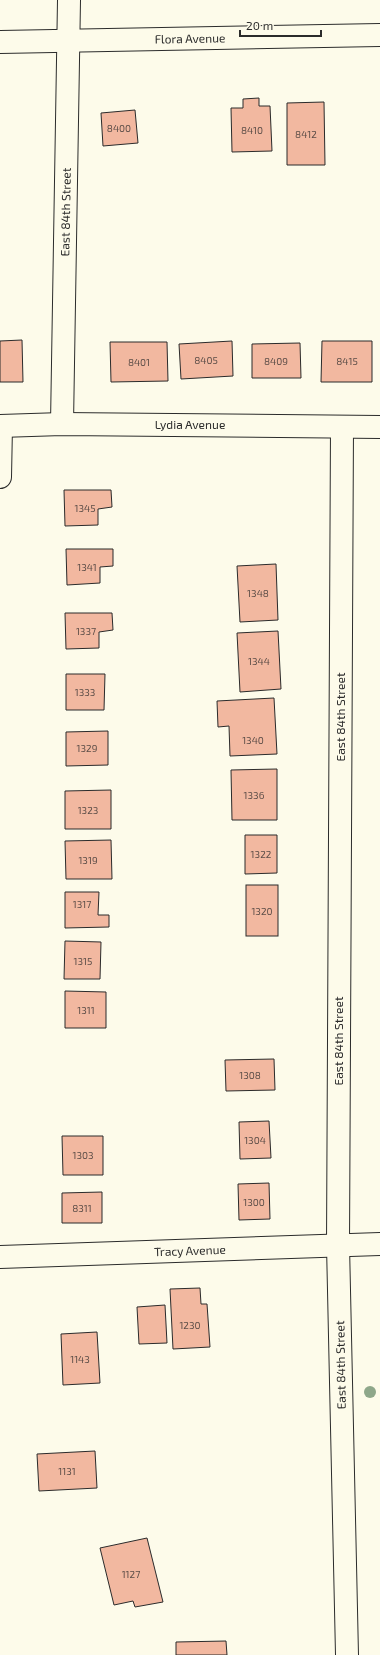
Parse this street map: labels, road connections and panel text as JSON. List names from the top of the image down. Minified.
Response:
{"streets":{"street":["Flora Avenue","East 84th Street","Lydia Avenue","Tracy Avenue"]},"crossings":[["Flora Avenue","East 84th Street"],["East 84th Street","Lydia Avenue"],["East 84th Street","Tracy Avenue"]],"house_numbers":["8400","8410","8412","8405","8409","8415","8401","1345","1341","1348","1337","1344","1333","1340","1329","1336","1323","1322","1319","1317","1320","1315","1311","1308","1304","1303","1300","8311","1230","1143","1131","1127"],"scale_bar":"20 m"}
